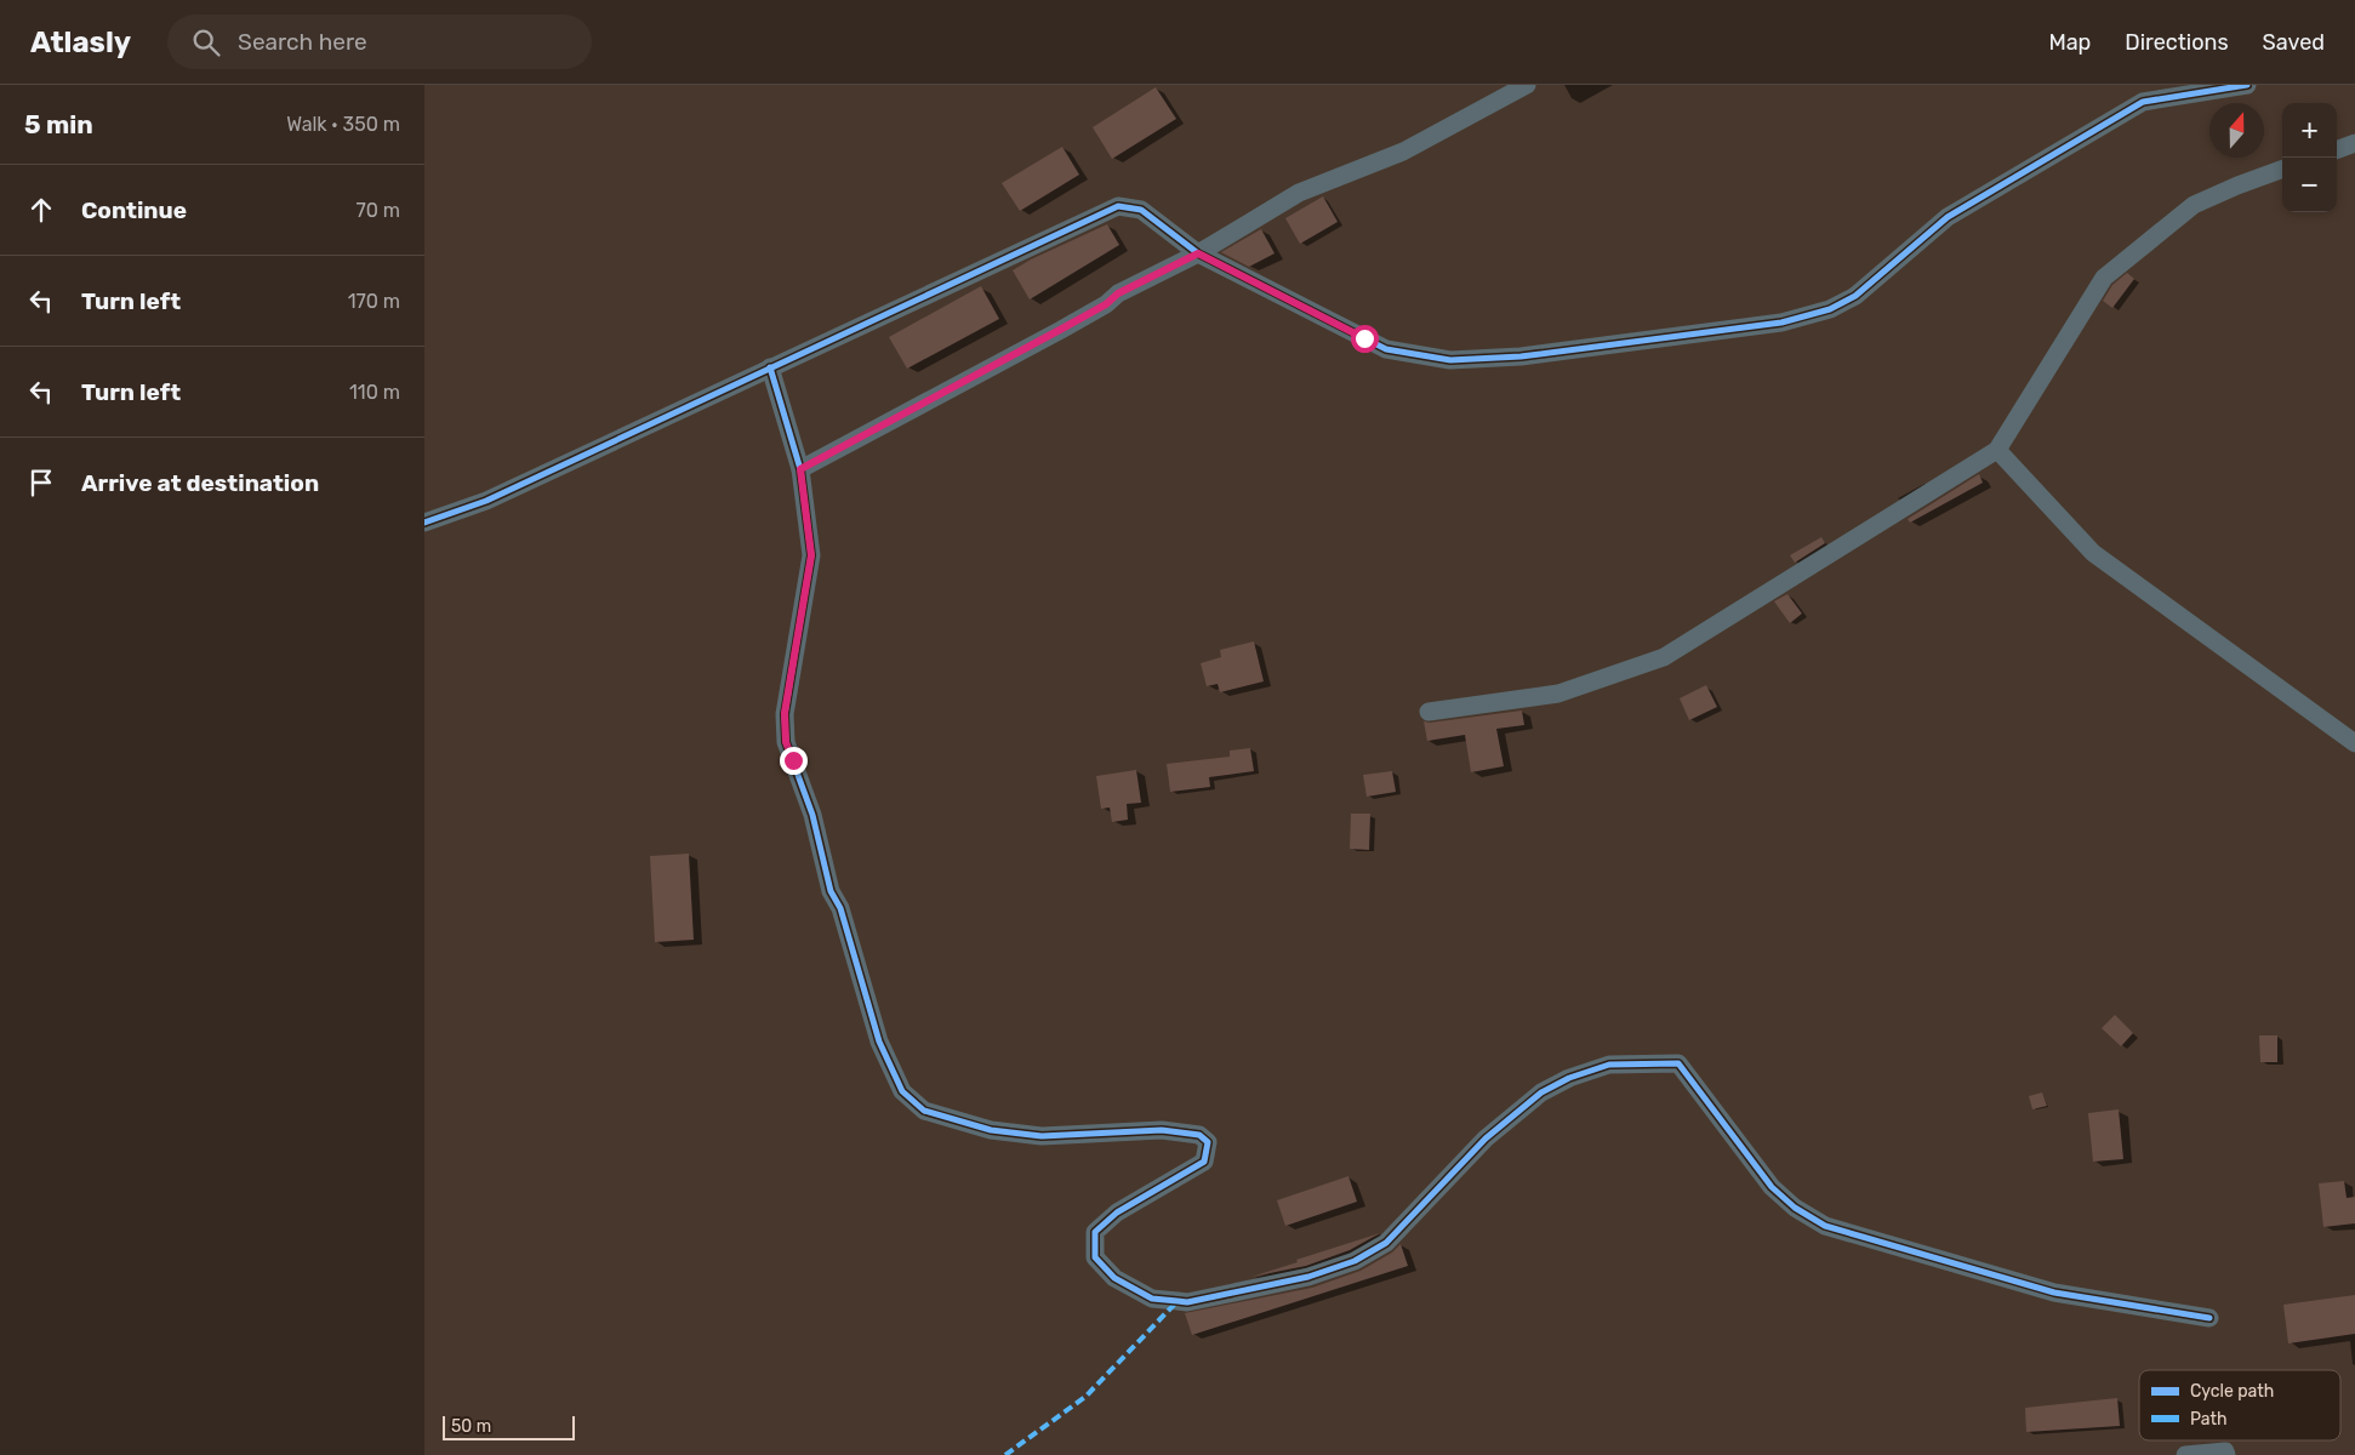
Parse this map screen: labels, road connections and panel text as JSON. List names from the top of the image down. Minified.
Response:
{"legend":["Cycle path","Path"],"scale_bar":"50 m","north":"top","page":{"header":"Atlasly","search":"Search here","nav":["Map","Directions","Saved"],"heading":["5 min","Walk · 350 m"],"map_buttons":["+","−"],"list":[["Continue","70 m"],["Turn left","170 m"],["Turn left","110 m"],"Arrive at destination"],"scale":"50 m"}}
